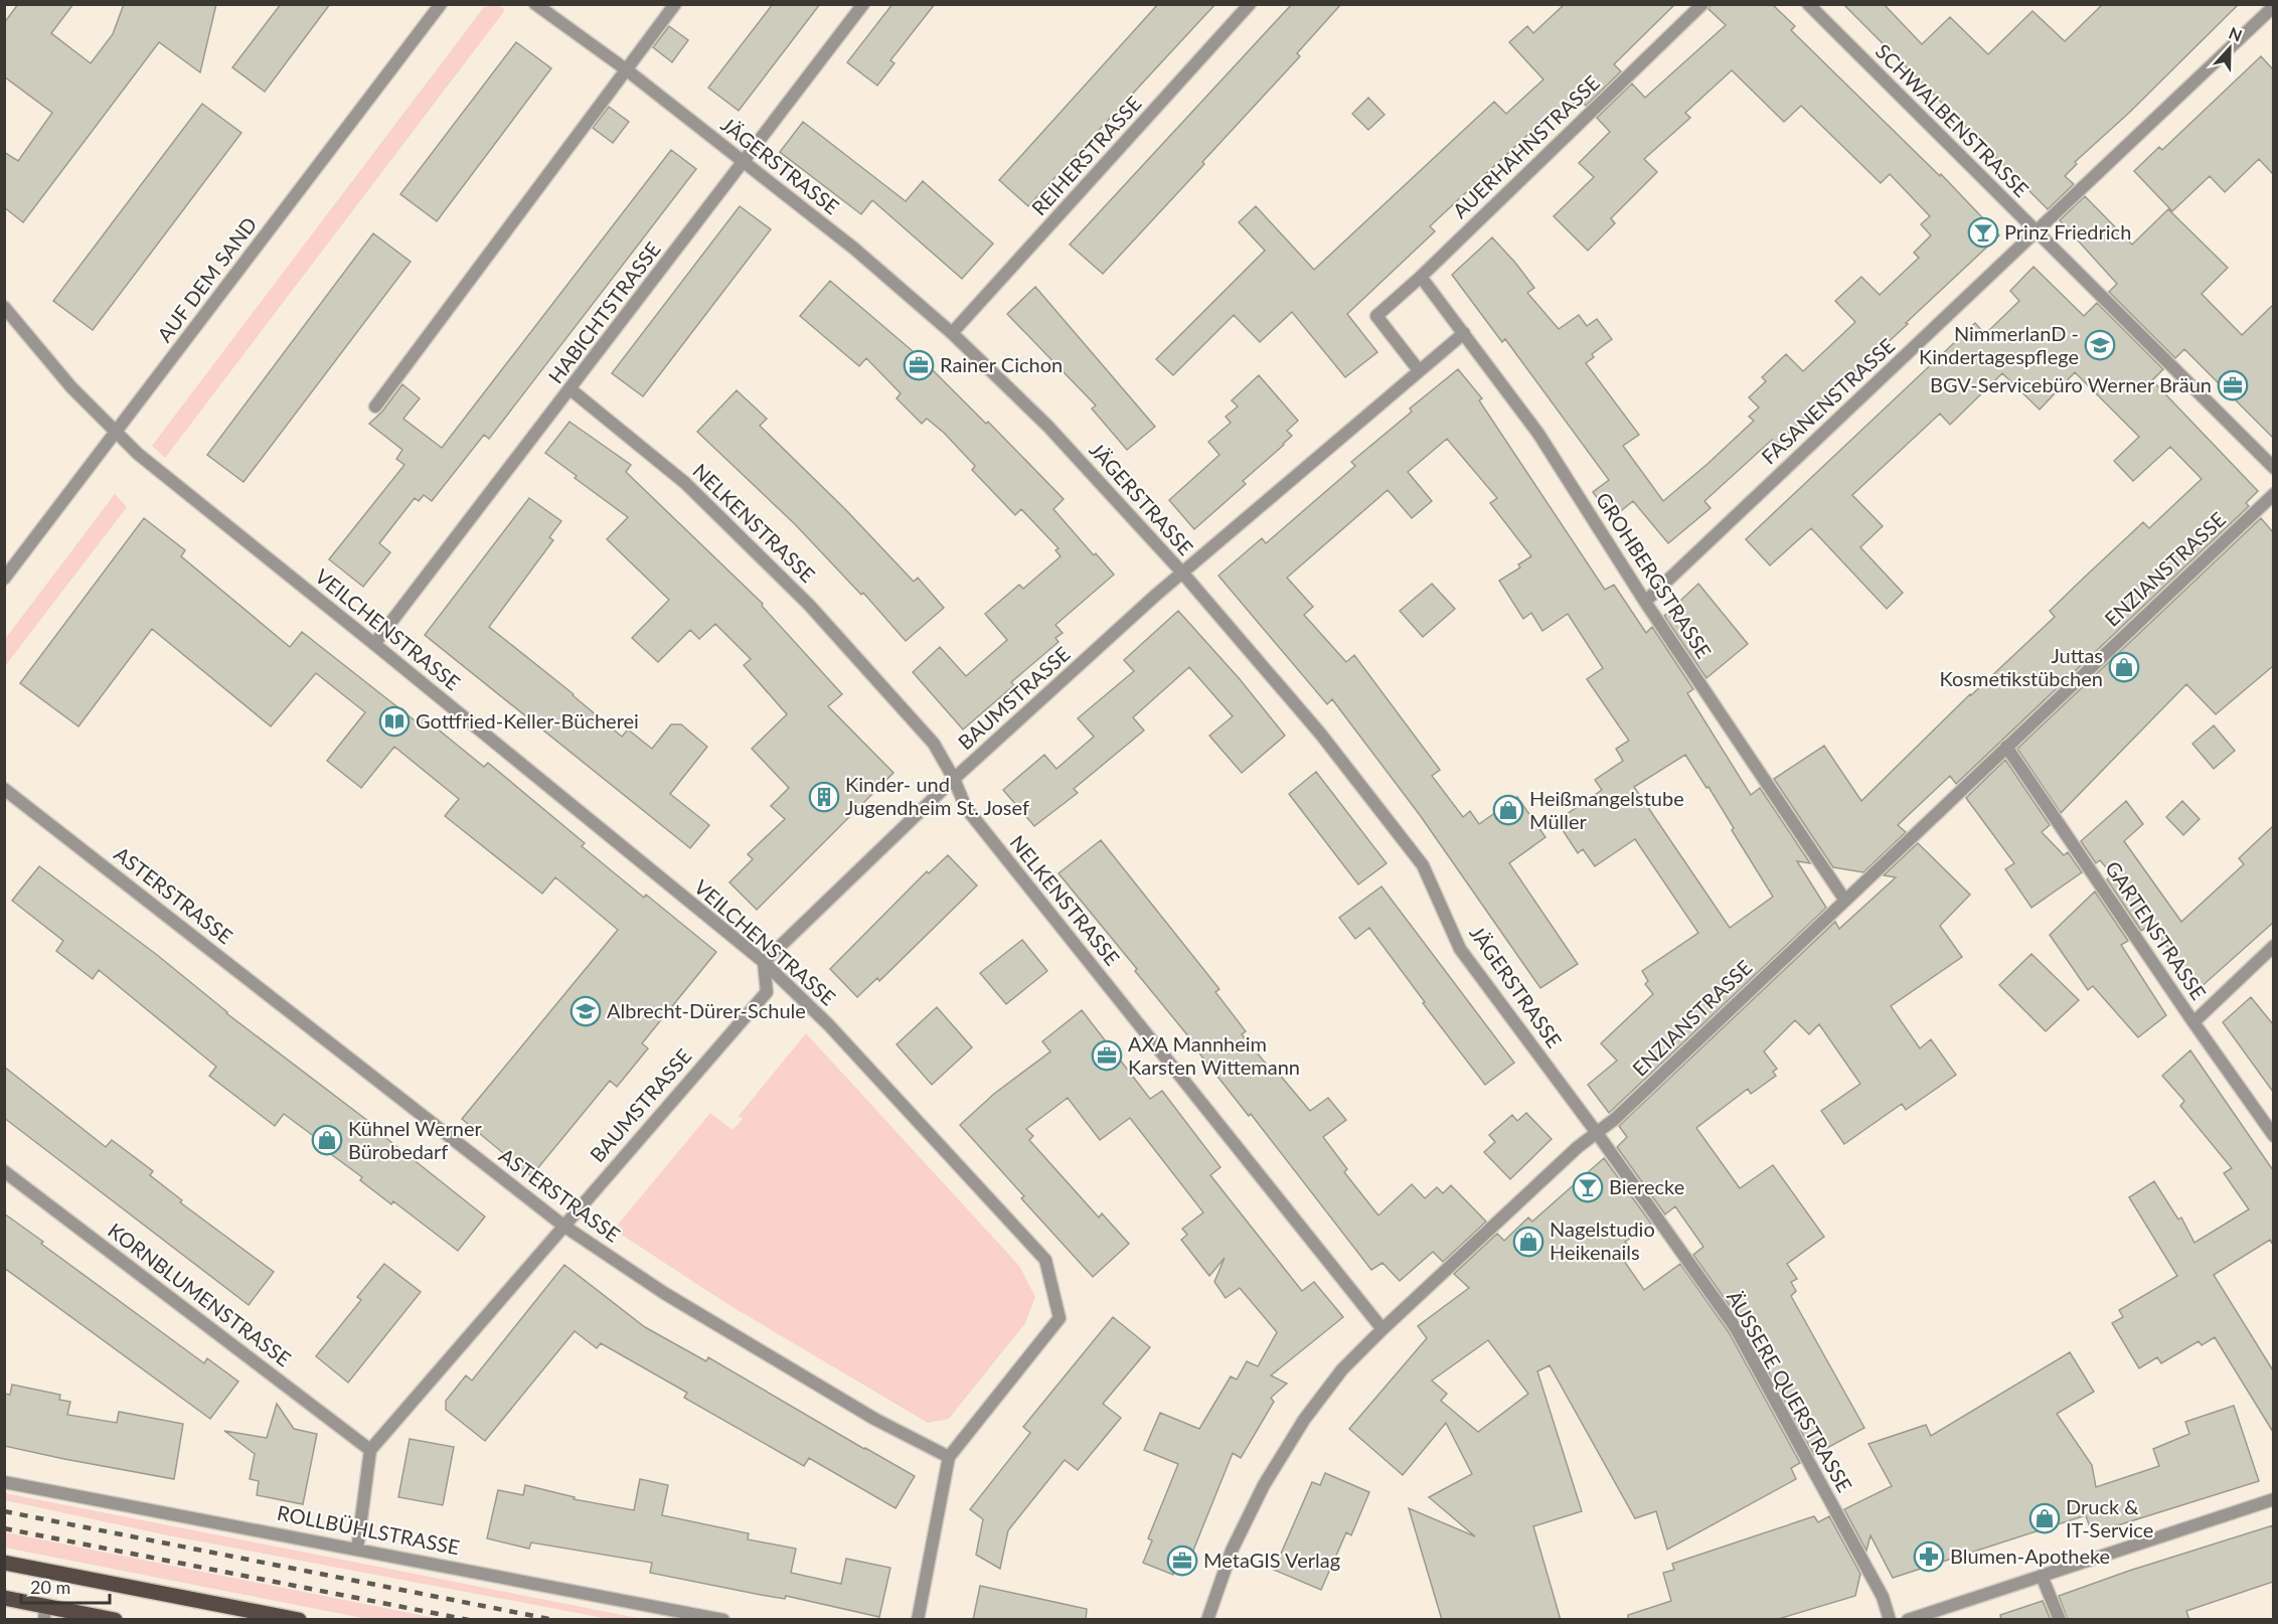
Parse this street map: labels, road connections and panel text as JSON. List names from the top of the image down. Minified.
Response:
{"streets":{"street":["SCHWALBENSTRASSE","AUERHAHNSTRASSE","REIHERSTRASSE","JÄGERSTRASSE","AUF DEM SAND","HABICHTSTRASSE","FASANENSTRASSE","NELKENSTRASSE","ENZIANSTRASSE","GROHBERGSTRASSE","VEILCHENSTRASSE","BAUMSTRASSE","ASTERSTRASSE","GARTENSTRASSE","KORNBLUMENSTRASSE","ÄUSSERE QUERSTRASSE","ROLLBÜHLSTRASSE"]},"crossings":[["SCHWALBENSTRASSE","FASANENSTRASSE"],["AUERHAHNSTRASSE","GROHBERGSTRASSE"],["AUERHAHNSTRASSE","BAUMSTRASSE"],["REIHERSTRASSE","JÄGERSTRASSE"],["JÄGERSTRASSE","HABICHTSTRASSE"],["JÄGERSTRASSE","ENZIANSTRASSE"],["JÄGERSTRASSE","BAUMSTRASSE"],["JÄGERSTRASSE","ÄUSSERE QUERSTRASSE"],["AUF DEM SAND","VEILCHENSTRASSE"],["HABICHTSTRASSE","NELKENSTRASSE"],["HABICHTSTRASSE","VEILCHENSTRASSE"],["FASANENSTRASSE","GROHBERGSTRASSE"],["NELKENSTRASSE","ENZIANSTRASSE"],["NELKENSTRASSE","BAUMSTRASSE"],["ENZIANSTRASSE","GROHBERGSTRASSE"],["ENZIANSTRASSE","GARTENSTRASSE"],["ENZIANSTRASSE","ÄUSSERE QUERSTRASSE"],["GROHBERGSTRASSE","BAUMSTRASSE"],["VEILCHENSTRASSE","BAUMSTRASSE"],["VEILCHENSTRASSE","ASTERSTRASSE"],["BAUMSTRASSE","ASTERSTRASSE"],["BAUMSTRASSE","KORNBLUMENSTRASSE"]],"places":{"bar":["Prinz Friedrich","Bierecke"],"school or university":["NimmerlanD - Kindertagespflege","Albrecht-Dürer-Schule"],"office":["Rainer Cichon","BGV-Servicebüro Werner Bräun","AXA Mannheim Karsten Wittemann","MetaGIS Verlag"],"shop":["Juttas Kosmetikstübchen","Heißmangelstube Müller","Kühnel Werner Bürobedarf","Nagelstudio Heikenails","Druck & IT-Service"],"library":["Gottfried-Keller-Bücherei"],"building":["Kinder- und Jugendheim St. Josef"],"pharmacy":["Blumen-Apotheke"]},"scale_bar":"20 m","north":"top"}
